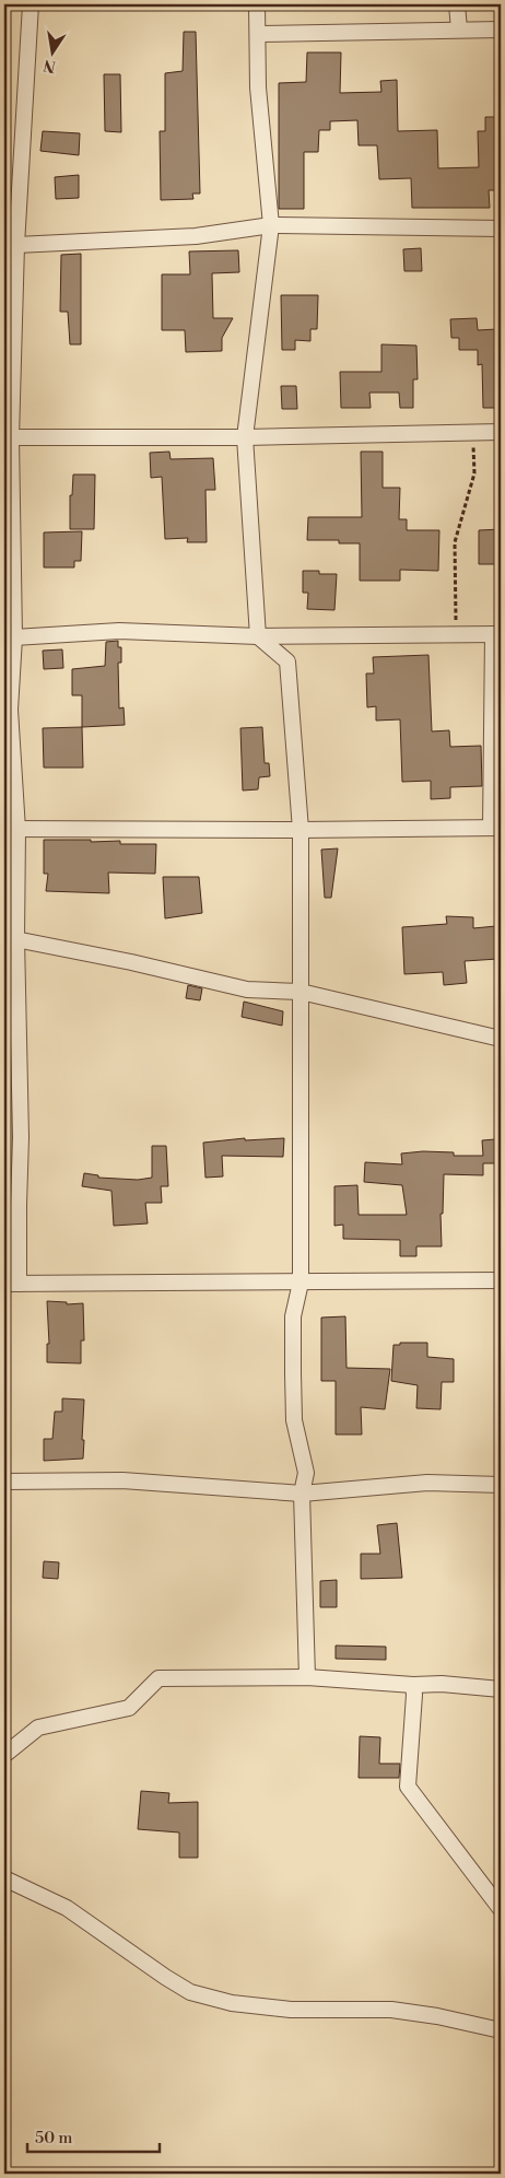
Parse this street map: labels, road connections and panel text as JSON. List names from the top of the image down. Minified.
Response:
{"scale_bar":"50 m","north":"bottom"}
